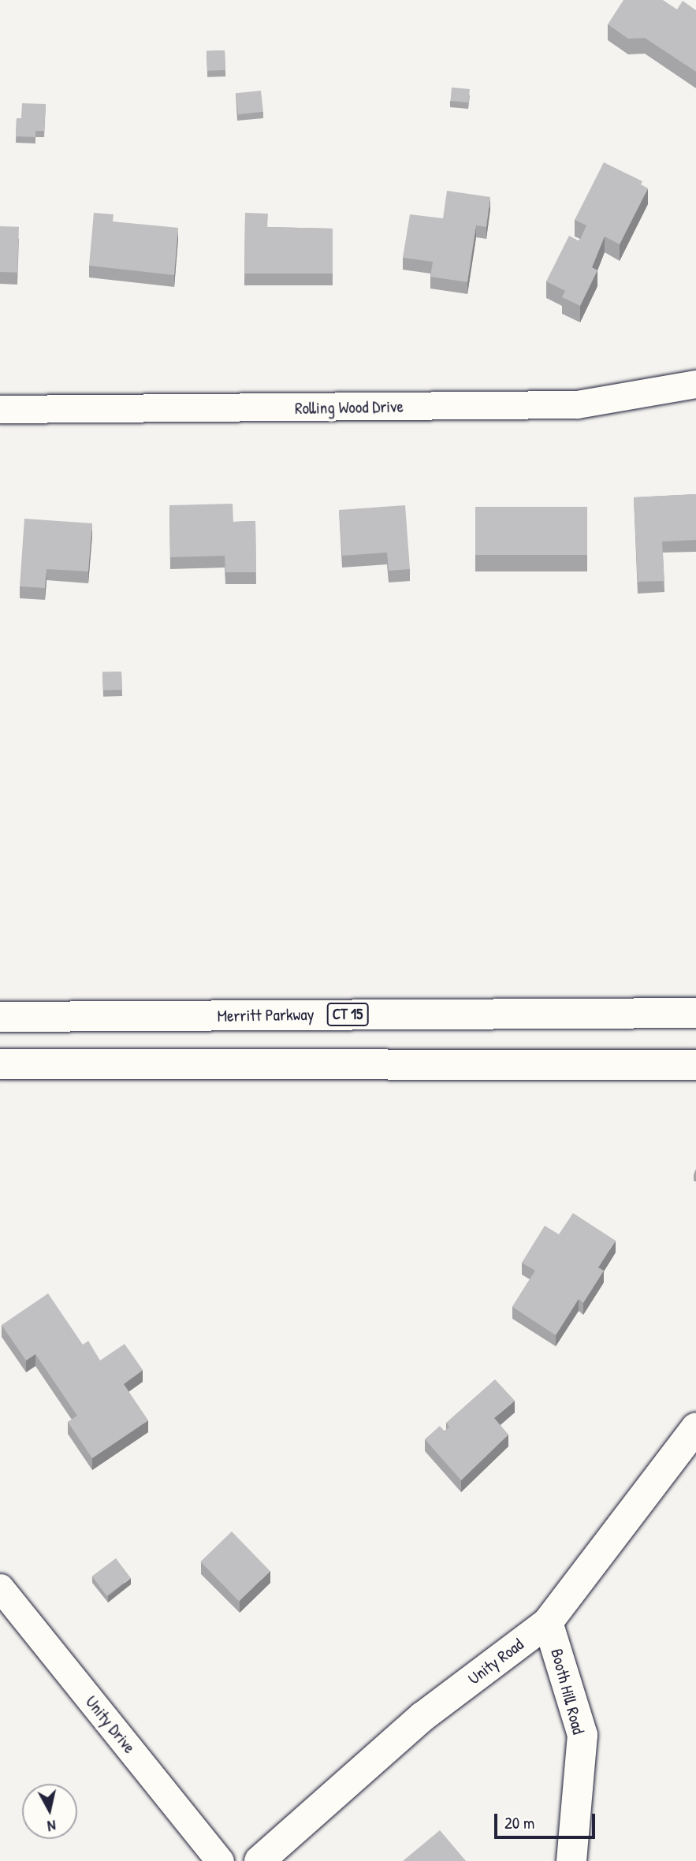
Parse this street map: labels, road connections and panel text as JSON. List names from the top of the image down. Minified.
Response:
{"streets":{"main road":["CT 15","Merritt Parkway","Unity Road","Booth Hill Road"],"street":["Rolling Wood Drive","Unity Drive"]},"crossings":[["Unity Road","Booth Hill Road"]],"scale_bar":"20 m","north":"bottom"}
